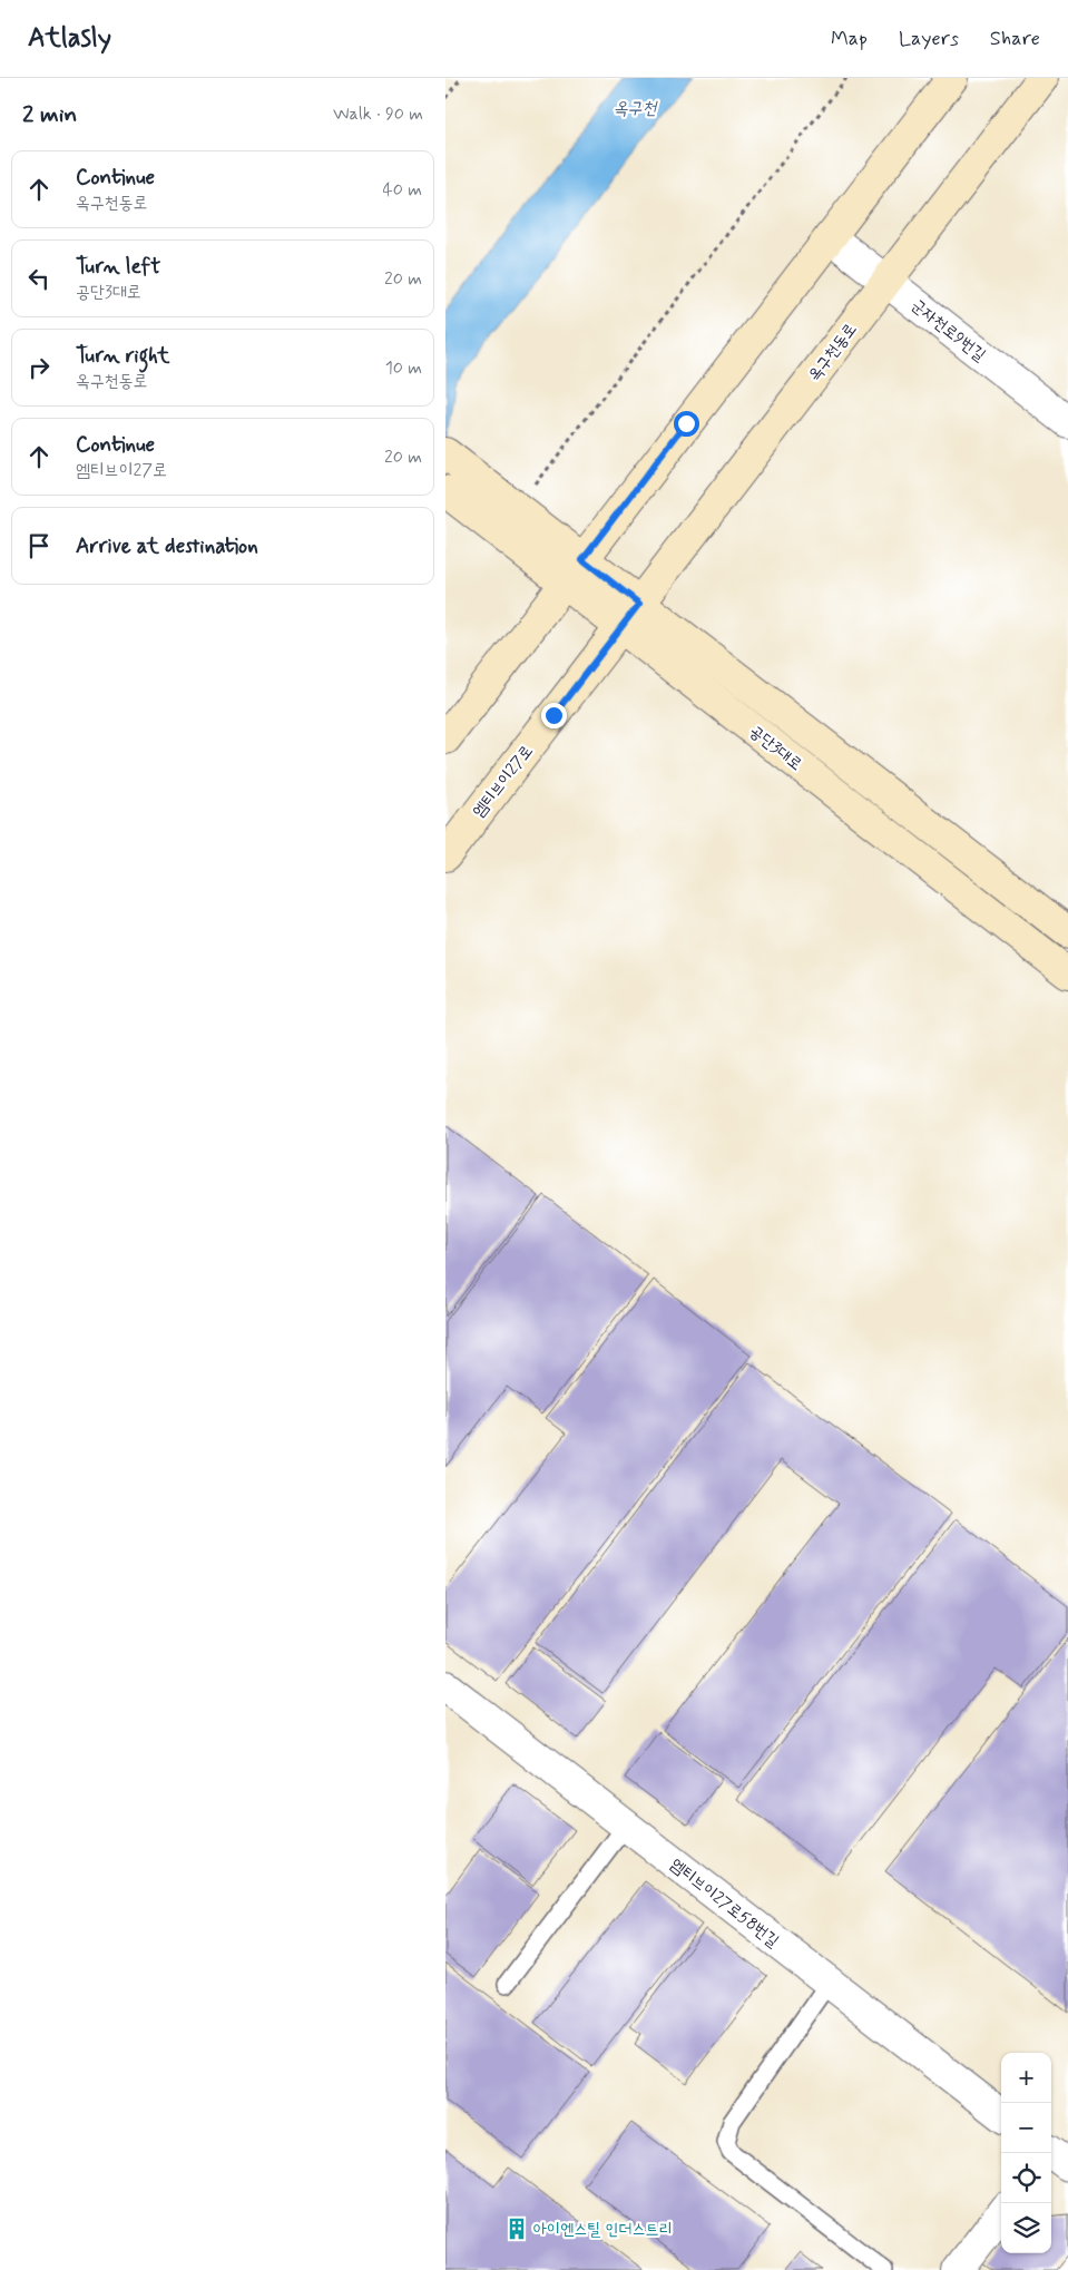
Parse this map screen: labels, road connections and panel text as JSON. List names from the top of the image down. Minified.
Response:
{"streets":{"main road":["옥구천동로","공단3대로","엠티브이27로"],"street":["군자천로9번길","엠티브이27로58번길"]},"crossings":[["군자천로9번길","옥구천동로"],["옥구천동로","공단3대로"],["옥구천동로","엠티브이27로"],["공단3대로","엠티브이27로"]],"water":["옥구천"],"places":{"building":["아이엔스틸 인더스트리"]},"page":{"header":"Atlasly","nav":["Map","Layers","Share"],"heading":["2 min","Walk · 90 m"],"list":[["Continue","옥구천동로","40 m"],["Turn left","공단3대로","20 m"],["Turn right","옥구천동로","10 m"],["Continue","엠티브이27로","20 m"],"Arrive at destination"],"map_buttons":["+","−"]}}
